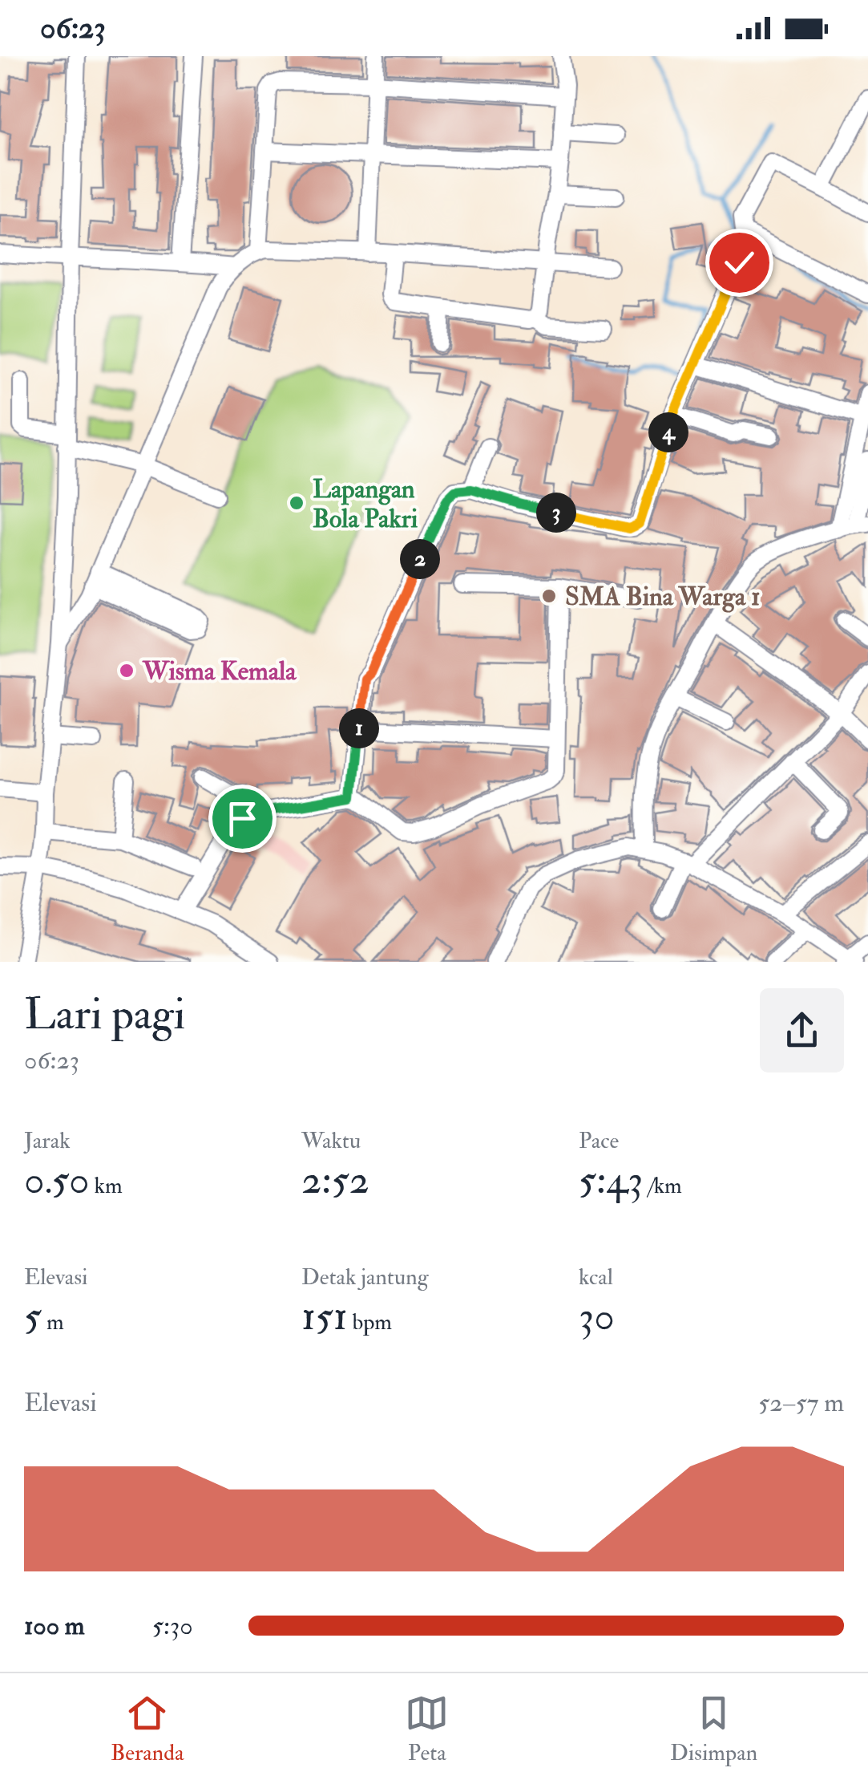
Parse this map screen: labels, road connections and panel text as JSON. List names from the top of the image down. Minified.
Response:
{"places":["Lapangan Bola Pakri","SMA Bina Warga 1","Wisma Kemala"],"page":{"status":"06:23","pins":["4","3","2","1"],"heading":["Lari pagi","06:23"],"stats":[["Jarak","0.50 km"],["Waktu","2:52"],["Pace","5:43 /km"],["Elevasi","5 m"],["Detak jantung","151 bpm"],["kcal","30"]],"chart":["Elevasi","52–57 m"],"list":[{"name":"100 m","note":"5:30"}],"tabs":["Beranda","Peta","Disimpan"]}}
